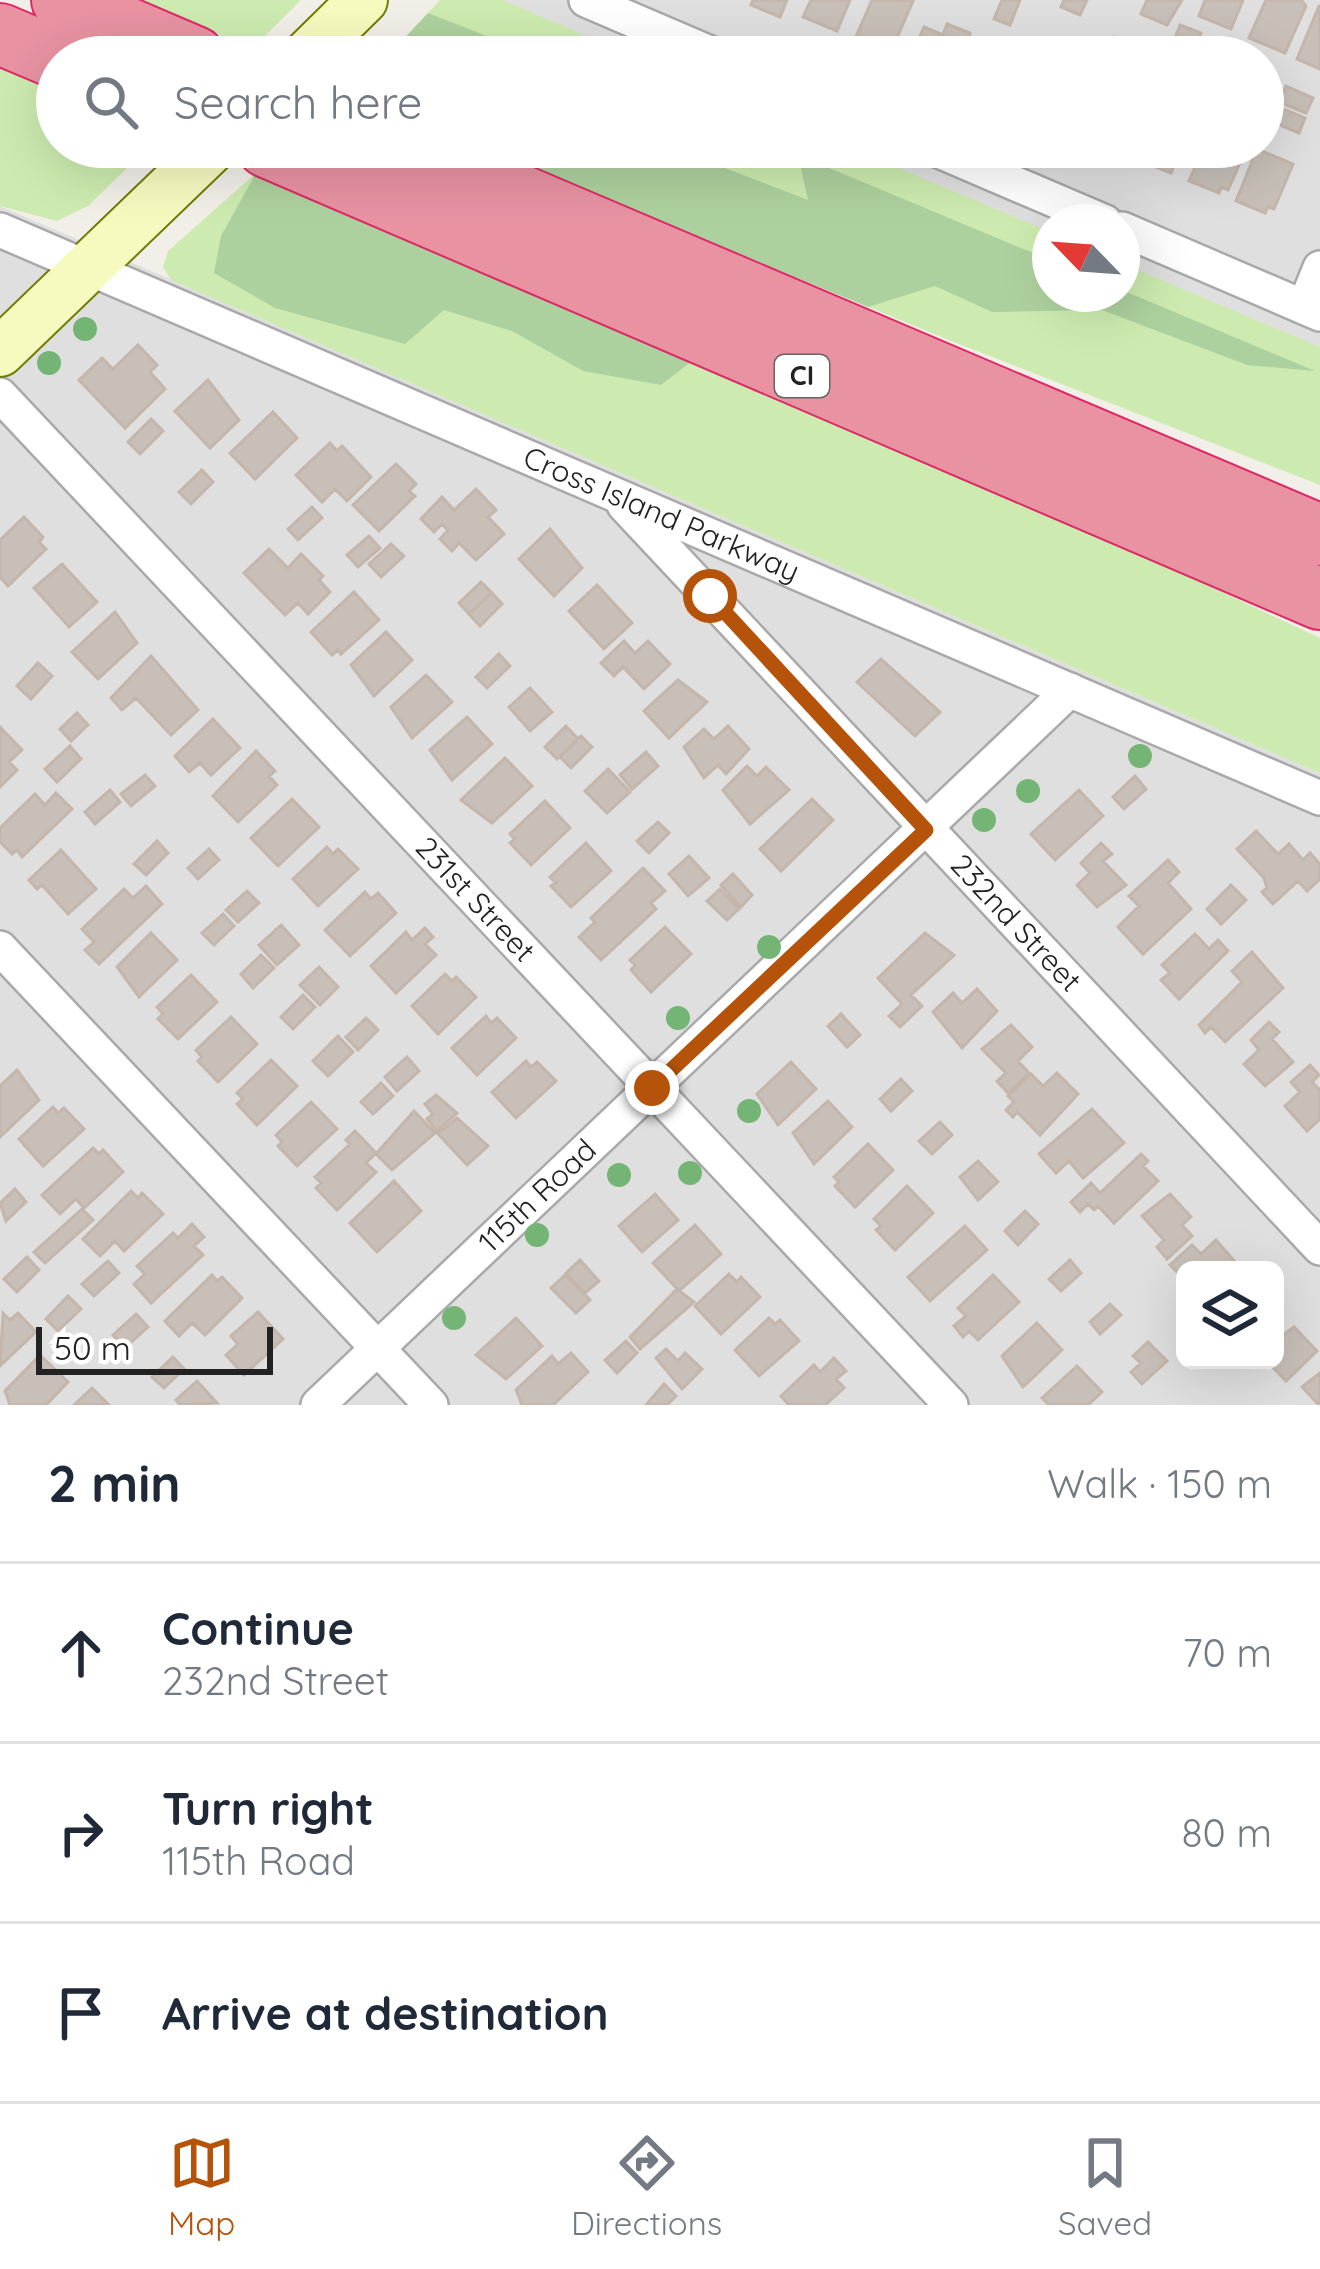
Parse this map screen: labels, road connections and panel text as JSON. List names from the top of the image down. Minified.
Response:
{"streets":{"highway":["CI"],"street":["Cross Island Parkway","231st Street","232nd Street","115th Road"]},"crossings":[["Cross Island Parkway","232nd Street"],["Cross Island Parkway","115th Road"],["231st Street","115th Road"],["232nd Street","115th Road"]],"scale_bar":"50 m","north":"top left","page":{"search":"Search here","scale":"50 m","heading":["2 min","Walk · 150 m"],"list":[["Continue","232nd Street","70 m"],["Turn right","115th Road","80 m"],"Arrive at destination"],"nav":["Map","Directions","Saved"]}}
